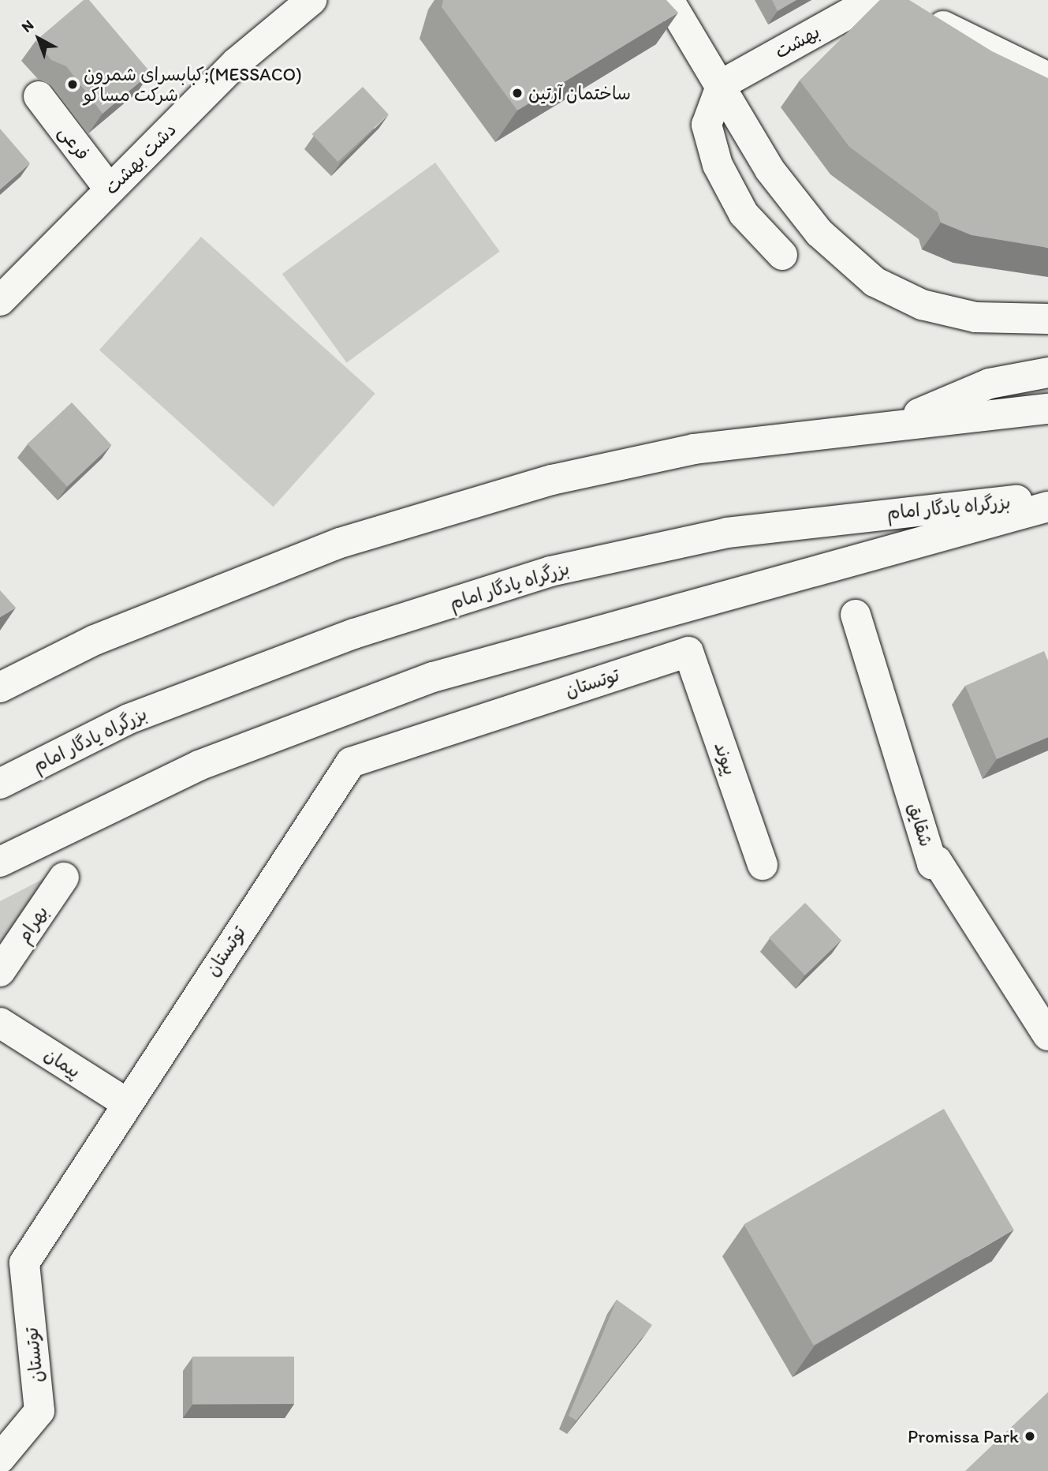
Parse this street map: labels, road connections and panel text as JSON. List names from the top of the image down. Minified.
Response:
{"streets":{"main road":["بهشت","فرعی","دشت بهشت","بزرگراه یادگار امام","توتستان","پیوند","شقایق","بهرام","پیمان"]},"crossings":[["فرعی","دشت بهشت"],["توتستان","پیوند"],["توتستان","پیمان"]],"places":["کبابسرای شمرون;(MESSACO) شرکت مساکو","ساختمان آرتین","Promissa Park"],"north":"top left"}
